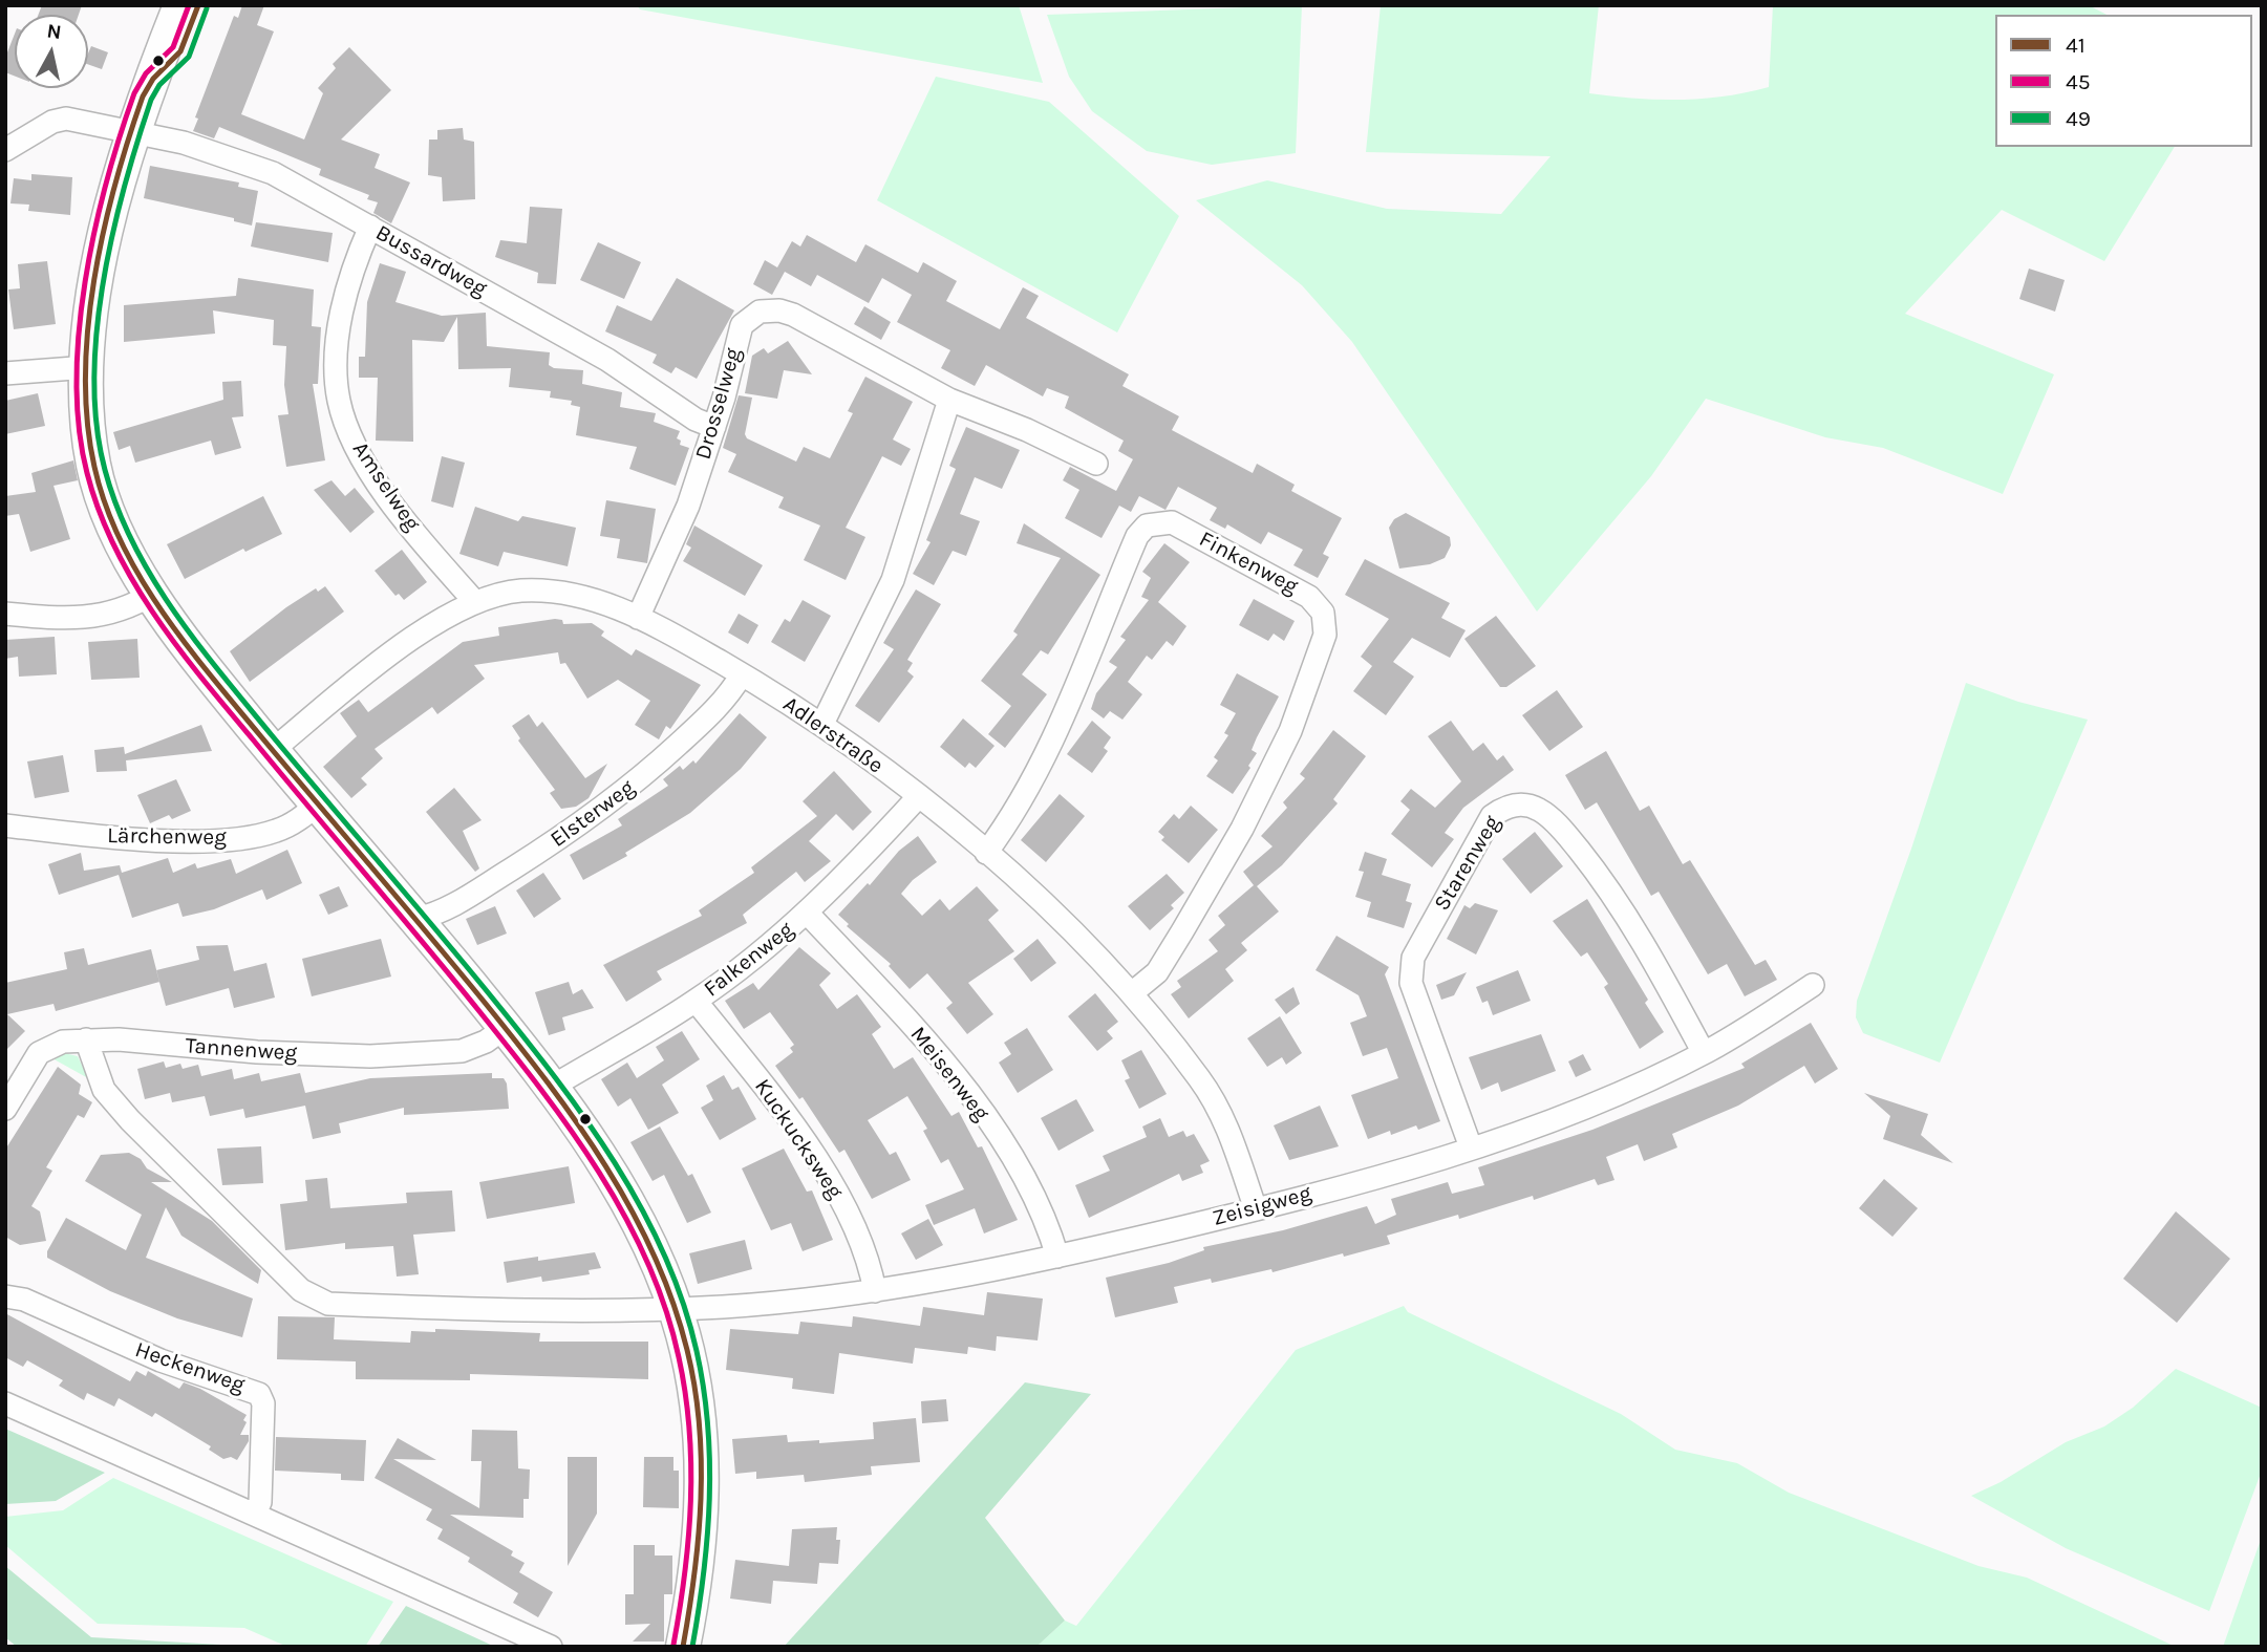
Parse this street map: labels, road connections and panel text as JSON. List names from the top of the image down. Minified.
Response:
{"streets":{"street":["Bussardweg","Drosselweg","Amselweg","Finkenweg","Adlerstraße","Elsterweg","Lärchenweg","Starenweg","Falkenweg","Tannenweg","Meisenweg","Kuckucksweg","Zeisigweg","Heckenweg"]},"crossings":[["Bussardweg","Drosselweg"],["Bussardweg","Amselweg"],["Drosselweg","Adlerstraße"],["Amselweg","Adlerstraße"],["Finkenweg","Adlerstraße"],["Adlerstraße","Elsterweg"],["Adlerstraße","Falkenweg"],["Adlerstraße","Zeisigweg"],["Starenweg","Zeisigweg"],["Falkenweg","Meisenweg"],["Falkenweg","Kuckucksweg"],["Tannenweg","Zeisigweg"],["Meisenweg","Zeisigweg"],["Kuckucksweg","Zeisigweg"]],"lines":["transit line 41","transit line 45","transit line 49"],"legend":["41","45","49"],"north":"top"}
